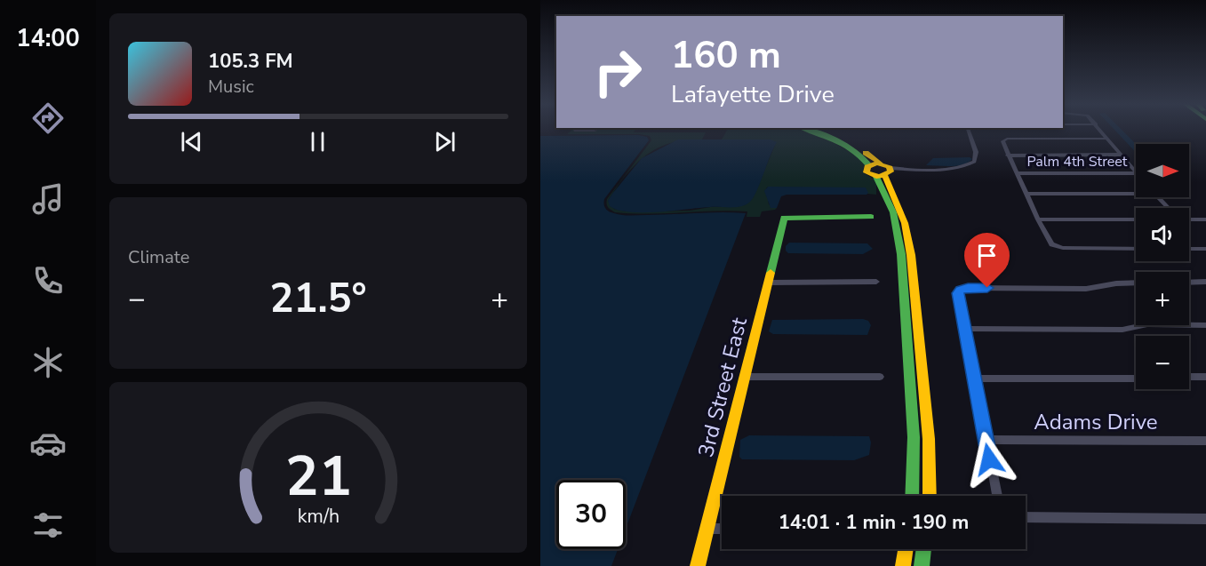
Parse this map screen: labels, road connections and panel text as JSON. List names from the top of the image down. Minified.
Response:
{"streets":{"street":["Palm 4th Street","3rd Street East","Adams Drive"]},"north":"right","page":{"tabs":"14:00","turn":["160 m","Lafayette Drive"],"song":["105.3 FM","Music"],"map_buttons":["+","−"],"tile":"Climate","heat":["−","21.5°","+"],"limit":"30","trip":"14:01 · 1 min · 190 m","gauge":["21","km/h"]}}
